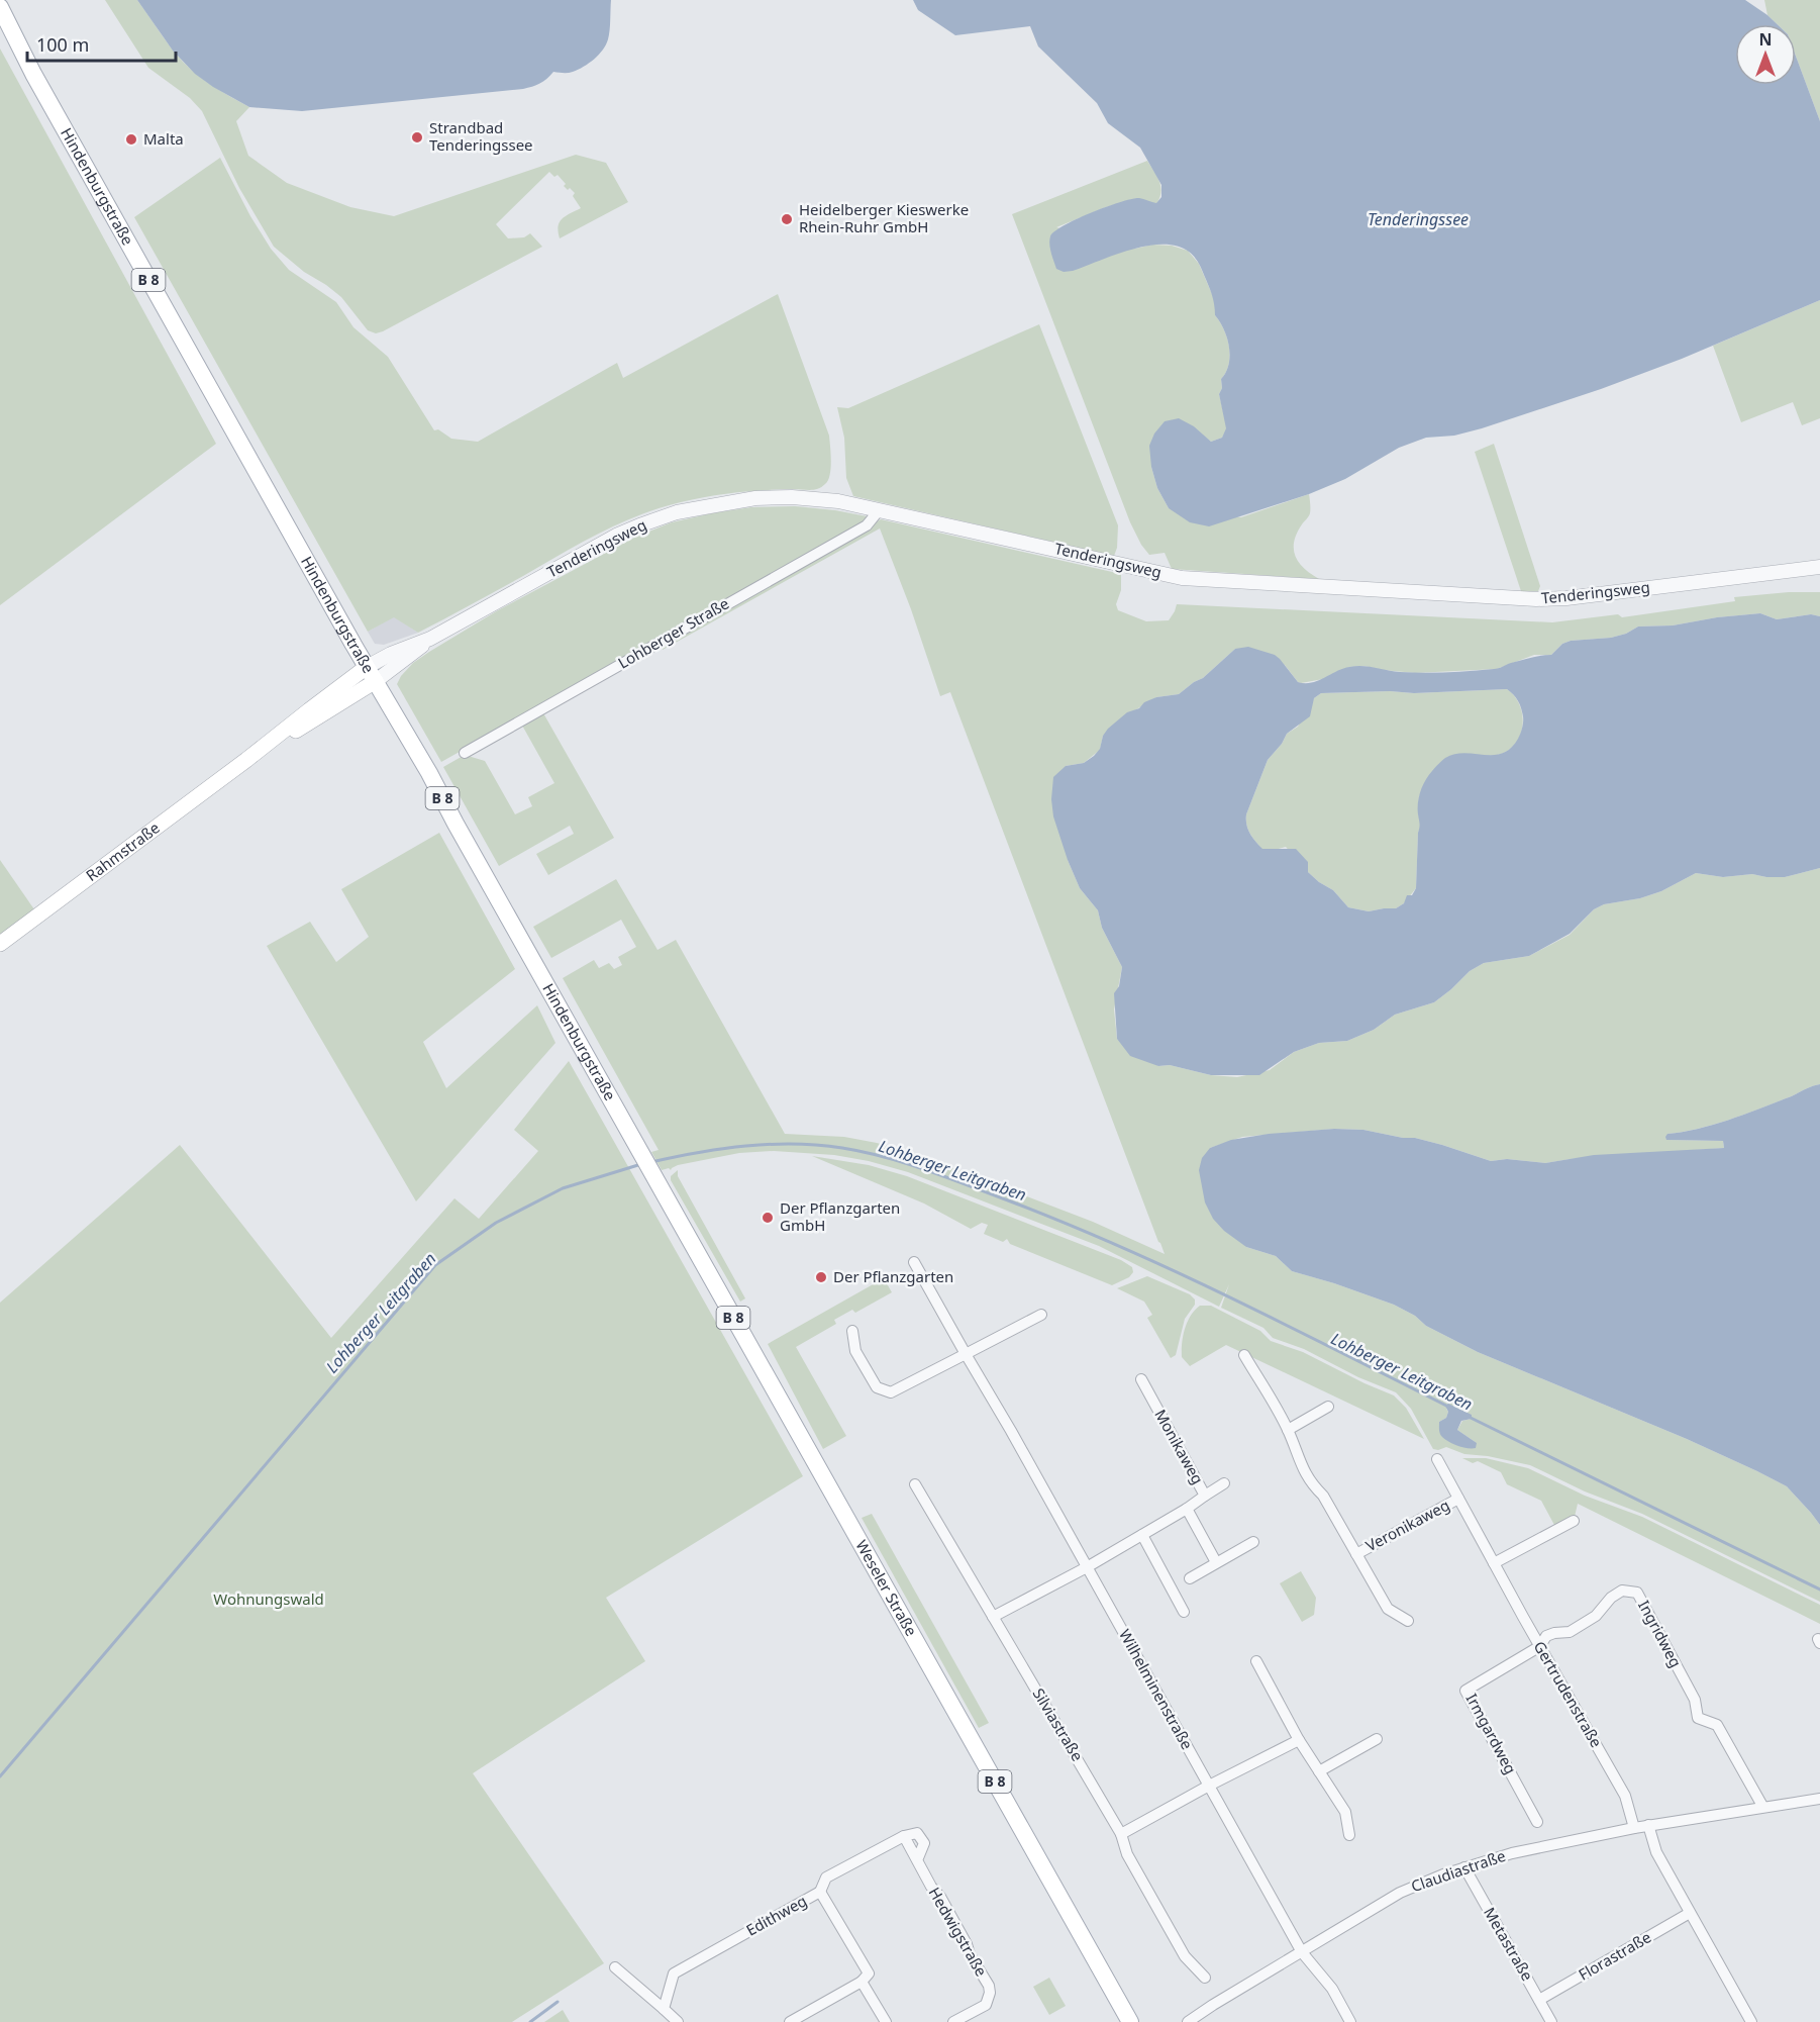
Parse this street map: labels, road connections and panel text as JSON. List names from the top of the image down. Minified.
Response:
{"streets":{"main road":["Hindenburgstraße","B 8","Rahmstraße","Weseler Straße"],"street":["Tenderingsweg","Lohberger Straße","Monikaweg","Veronikaweg","Ingridweg","Wilhelminenstraße","Gertrudenstraße","Silviastraße","Irmgardweg","Claudiastraße","Edithweg","Hedwigstraße","Metastraße","Florastraße"]},"crossings":[["Hindenburgstraße","Tenderingsweg"],["Hindenburgstraße","Rahmstraße"],["Hindenburgstraße","Weseler Straße"],["Tenderingsweg","Lohberger Straße"],["Tenderingsweg","Rahmstraße"],["Monikaweg","Wilhelminenstraße"],["Veronikaweg","Gertrudenstraße"],["Ingridweg","Gertrudenstraße"],["Ingridweg","Irmgardweg"],["Ingridweg","Claudiastraße"],["Wilhelminenstraße","Claudiastraße"],["Gertrudenstraße","Irmgardweg"],["Gertrudenstraße","Claudiastraße"],["Claudiastraße","Metastraße"],["Edithweg","Hedwigstraße"],["Metastraße","Florastraße"]],"water":["Tenderingssee","Lohberger Leitgraben"],"parks":["Wohnungswald"],"places":["Strandbad Tenderingssee","Malta","Heidelberger Kieswerke Rhein-Ruhr GmbH","Der Pflanzgarten GmbH","Der Pflanzgarten"],"scale_bar":"100 m","north":"top"}
